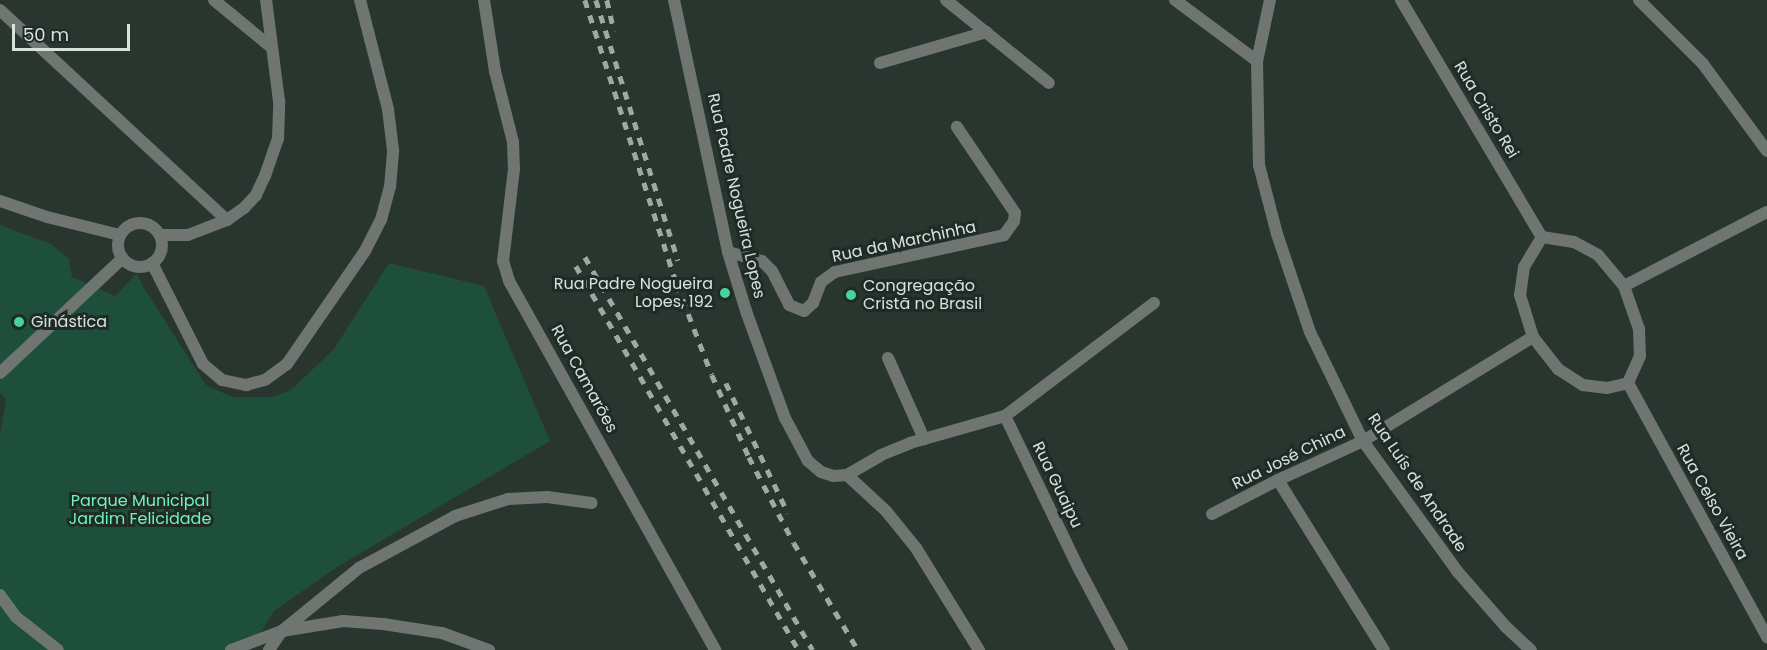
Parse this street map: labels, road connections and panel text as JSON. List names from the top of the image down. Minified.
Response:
{"streets":{"street":["Rua Cristo Rei","Rua Padre Nogueira Lopes","Rua da Marchinha","Rua Camarões","Rua José China","Rua Luís de Andrade","Rua Guaipu","Rua Celso Vieira"]},"crossings":[["Rua Cristo Rei","Rua José China"],["Rua Cristo Rei","Rua Celso Vieira"],["Rua Padre Nogueira Lopes","Rua da Marchinha"],["Rua José China","Rua Luís de Andrade"],["Rua José China","Rua Celso Vieira"]],"parks":["Parque Municipal Jardim Felicidade"],"places":["Rua Padre Nogueira Lopes, 192","Congregação Cristã no Brasil","Ginástica"],"scale_bar":"50 m"}
